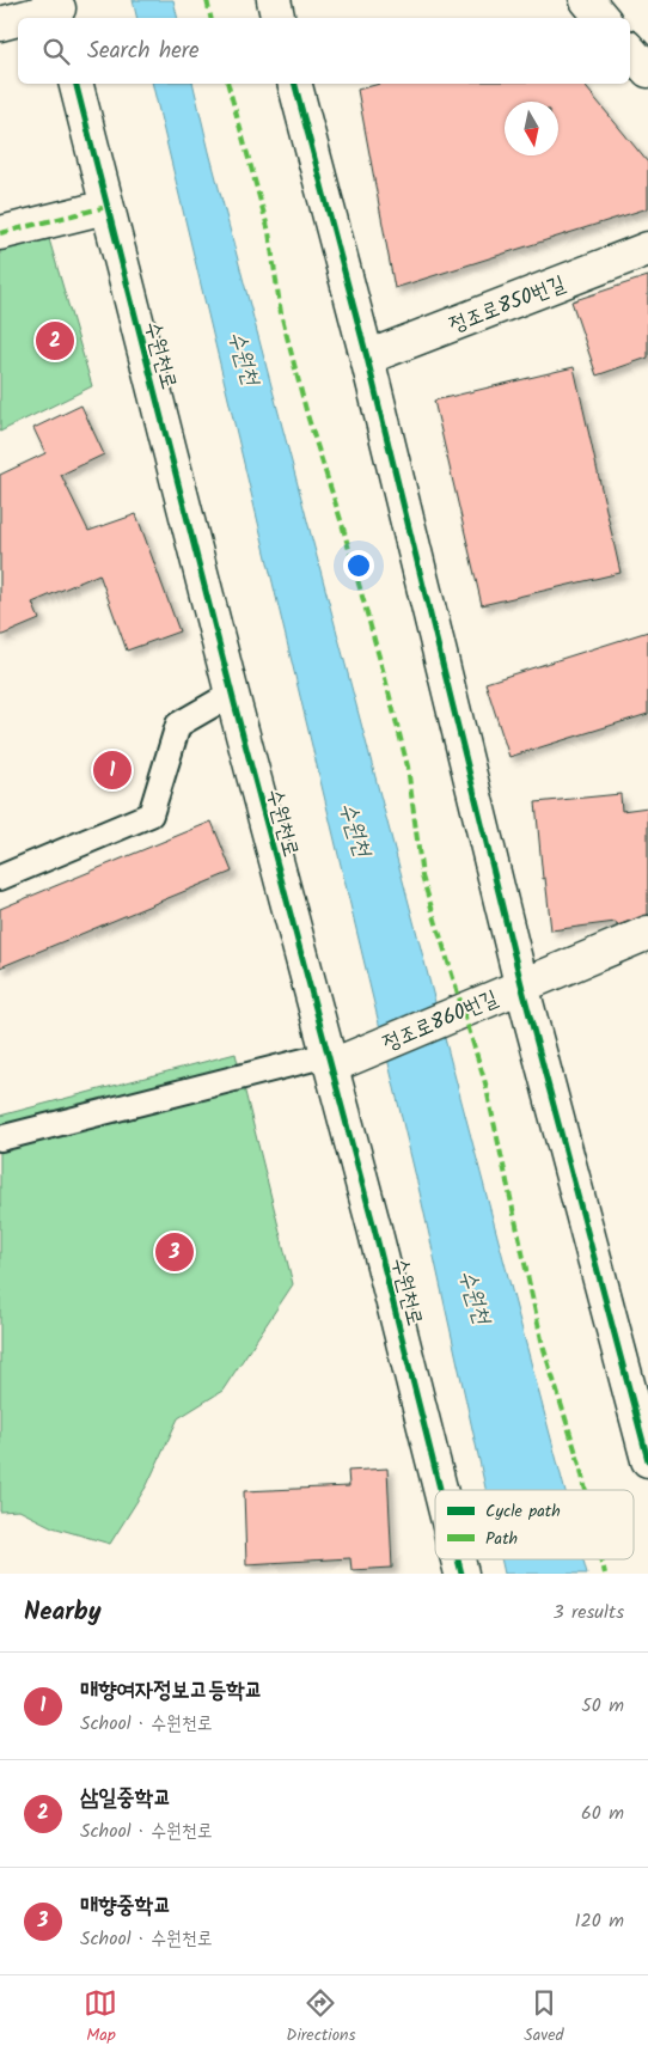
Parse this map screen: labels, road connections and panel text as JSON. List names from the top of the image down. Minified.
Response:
{"streets":{"street":["정조로850번길","수원천로","정조로860번길"]},"crossings":[["수원천로","정조로860번길"]],"water":["수원천"],"legend":["Cycle path","Path"],"north":"bottom","page":{"search":"Search here","pins":["2","1","3"],"heading":["Nearby","3 results"],"list":[{"mark":"1","name":"매향여자정보고등학교","note":"School · 수원천로","value":"50 m"},{"mark":"2","name":"삼일중학교","note":"School · 수원천로","value":"60 m"},{"mark":"3","name":"매향중학교","note":"School · 수원천로","value":"120 m"}],"nav":["Map","Directions","Saved"]}}
